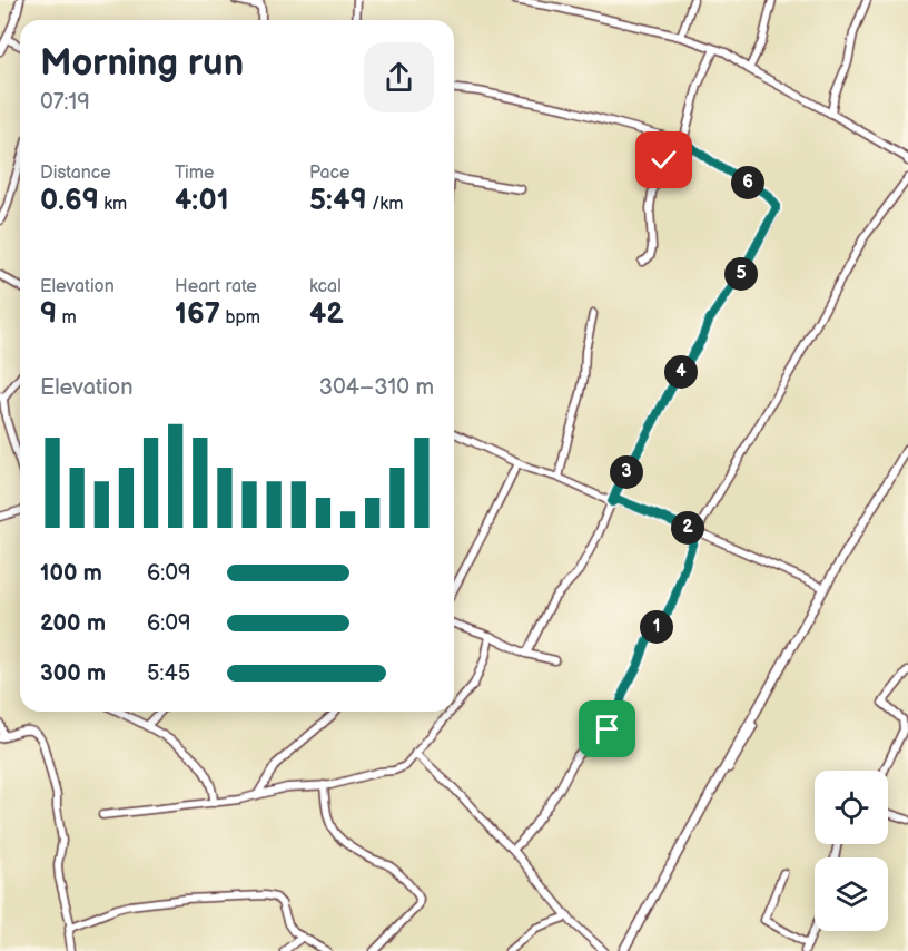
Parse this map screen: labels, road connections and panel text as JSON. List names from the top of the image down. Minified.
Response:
{"page":{"heading":["Morning run","07:19"],"stats":[["Distance","0.69 km"],["Time","4:01"],["Pace","5:49 /km"],["Elevation","9 m"],["Heart rate","167 bpm"],["kcal","42"]],"pins":["6","5","4","3","2","1"],"chart":["Elevation","304–310 m"],"list":[{"name":"100 m","note":"6:09"},{"name":"200 m","note":"6:09"},{"name":"300 m","note":"5:45"}]}}
